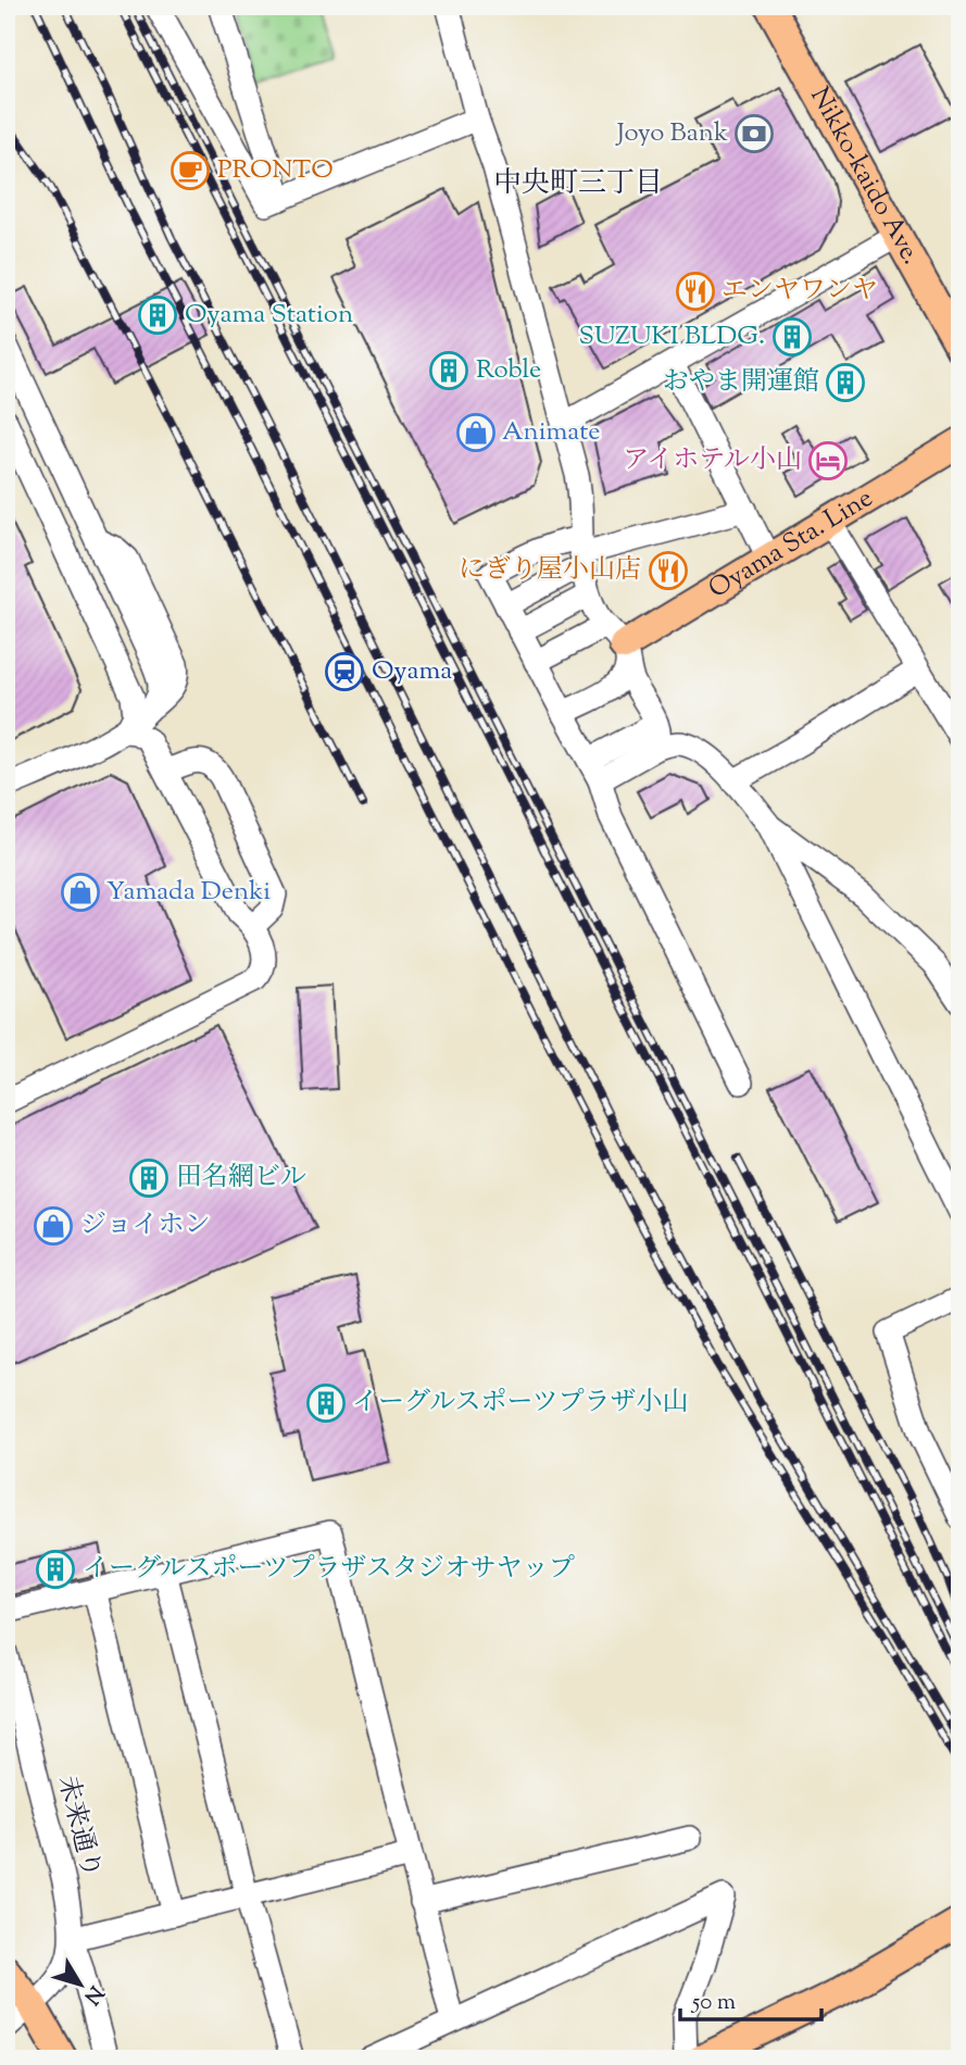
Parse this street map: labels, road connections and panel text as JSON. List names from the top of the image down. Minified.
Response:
{"streets":{"main road":["Nikko-kaido Ave.","Oyama Sta. Line"],"street":["未来通り"]},"districts":["中央町三丁目"],"places":{"bank":["Joyo Bank"],"cafe":["PRONTO"],"restaurant":["エンヤワンヤ","にぎり屋小山店"],"building":["Oyama Station","SUZUKI BLDG.","Roble","おやま開運館","田名網ビル","イーグルスポーツプラザ小山","イーグルスポーツプラザスタジオサヤップ"],"shop":["Animate","Yamada Denki","ジョイホン"],"hotel":["アイホテル小山"],"station":["Oyama"]},"scale_bar":"50 m","north":"bottom right"}
